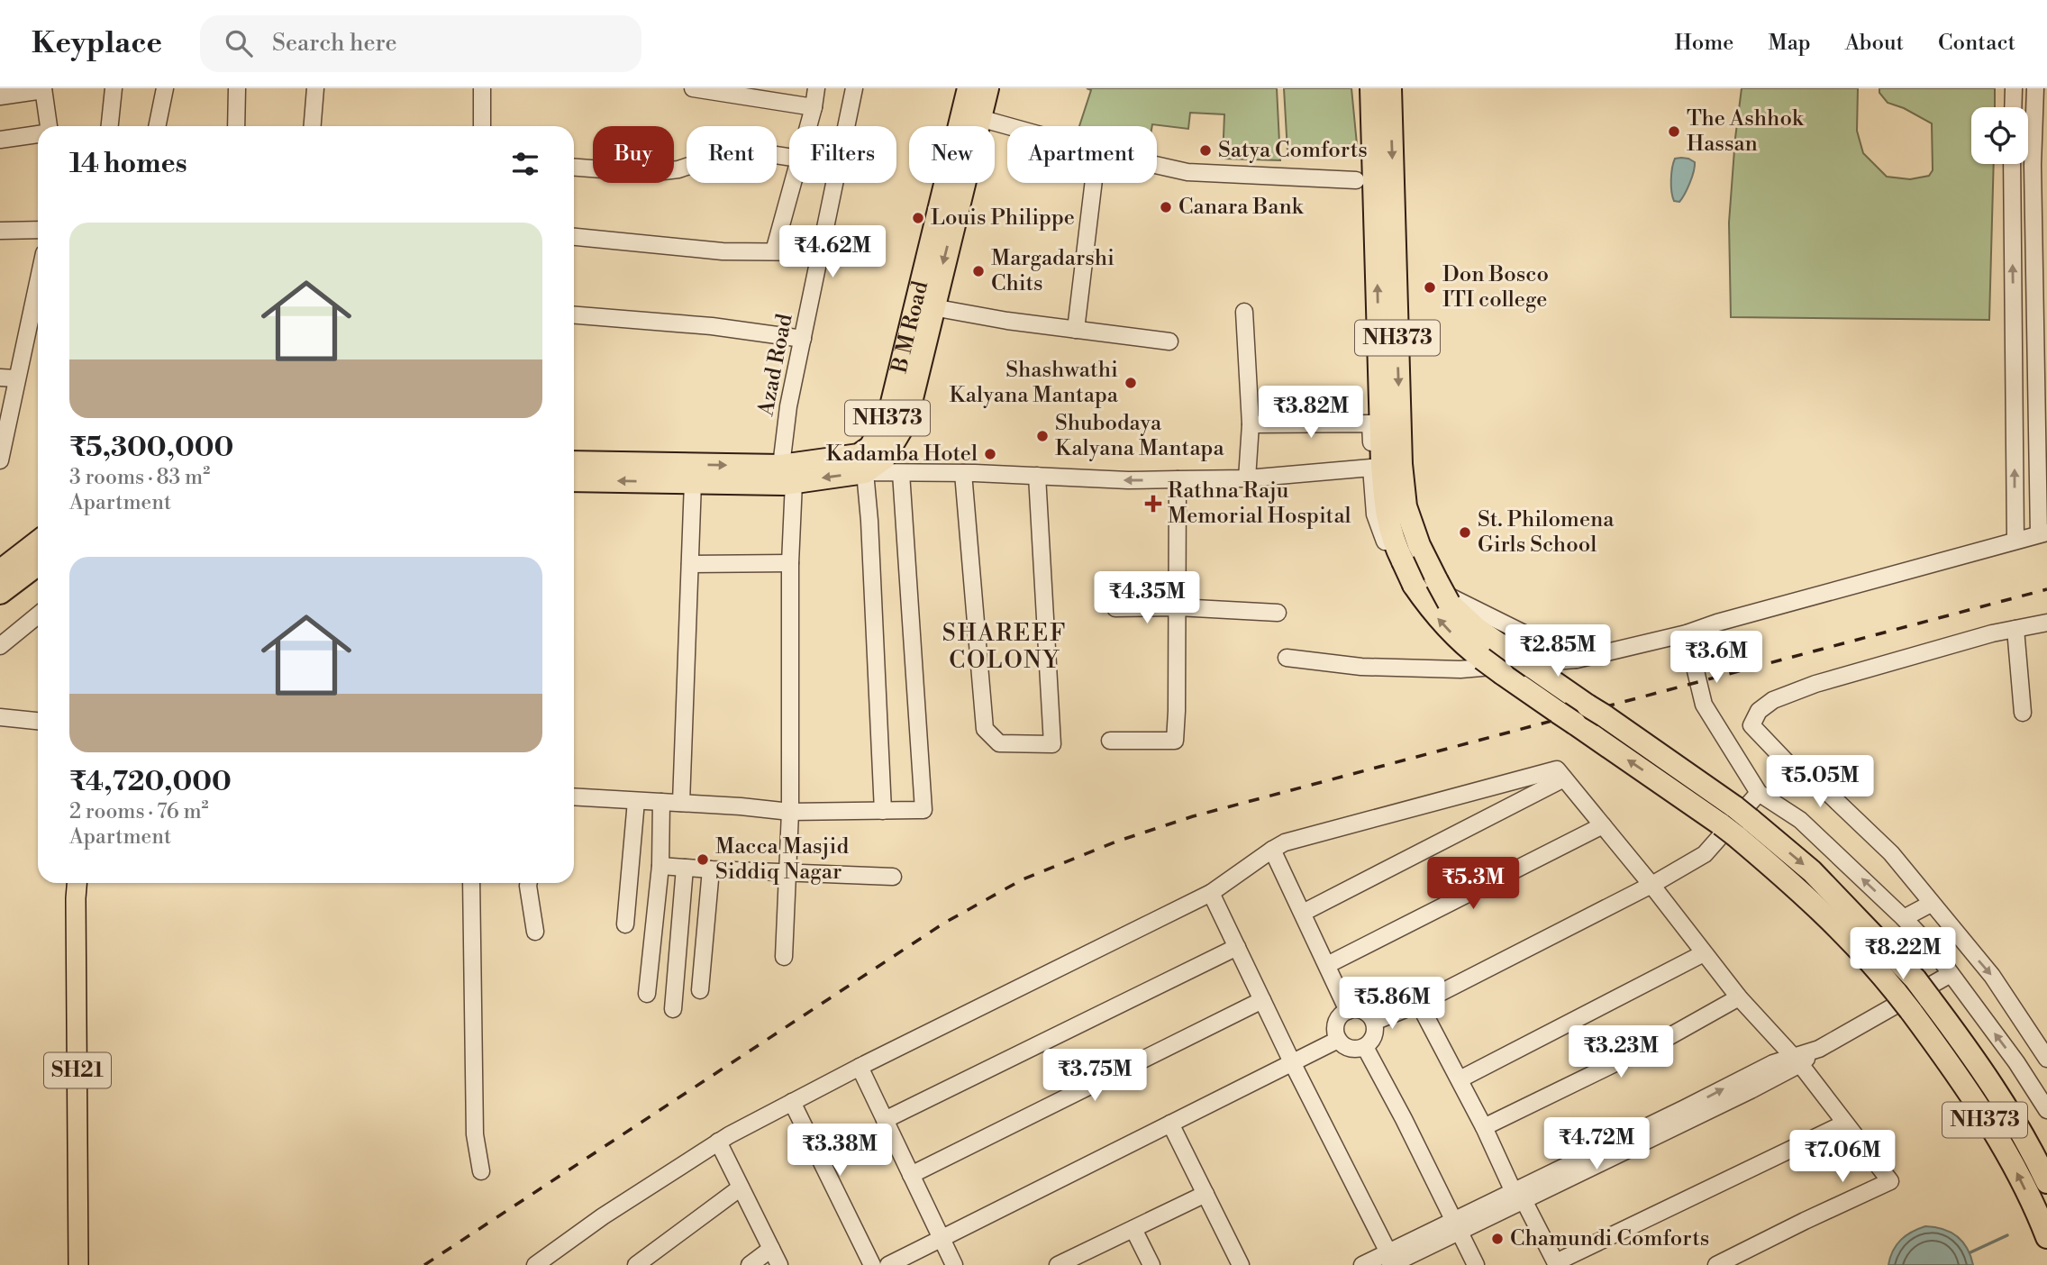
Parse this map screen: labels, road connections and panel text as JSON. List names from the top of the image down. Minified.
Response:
{"streets":{"highway":["B M Road","NH373"],"main road":["SH21"],"street":["Azad Road"]},"crossings":[["B M Road","NH373"],["B M Road","Azad Road"],["NH373","Azad Road"]],"districts":["SHAREEF COLONY"],"places":{"other":["The Ashhok Hassan","Satya Comforts","Canara Bank","Louis Philippe","Margadarshi Chits","Don Bosco ITI college","Shashwathi Kalyana Mantapa","Shubodaya Kalyana Mantapa","Kadamba Hotel","St. Philomena Girls School","Macca Masjid Siddiq Nagar","Chamundi Comforts"],"health":["Rathna Raju Memorial Hospital"]},"page":{"header":"Keyplace","search":"Search here","nav":["Home","Map","About","Contact"],"chip":["Buy","Rent","Filters","New","Apartment"],"heading":"14 homes","list":[{"name":"₹5,300,000","note":"3 rooms · 83 m² · Apartment"},{"name":"₹4,720,000","note":"2 rooms · 76 m² · Apartment"}],"price":["₹4.62M","₹3.82M","₹4.35M","₹2.85M","₹3.6M","₹5.05M","₹5.3M","₹8.22M","₹5.86M","₹3.23M","₹3.75M","₹4.72M","₹3.38M","₹7.06M"]}}
